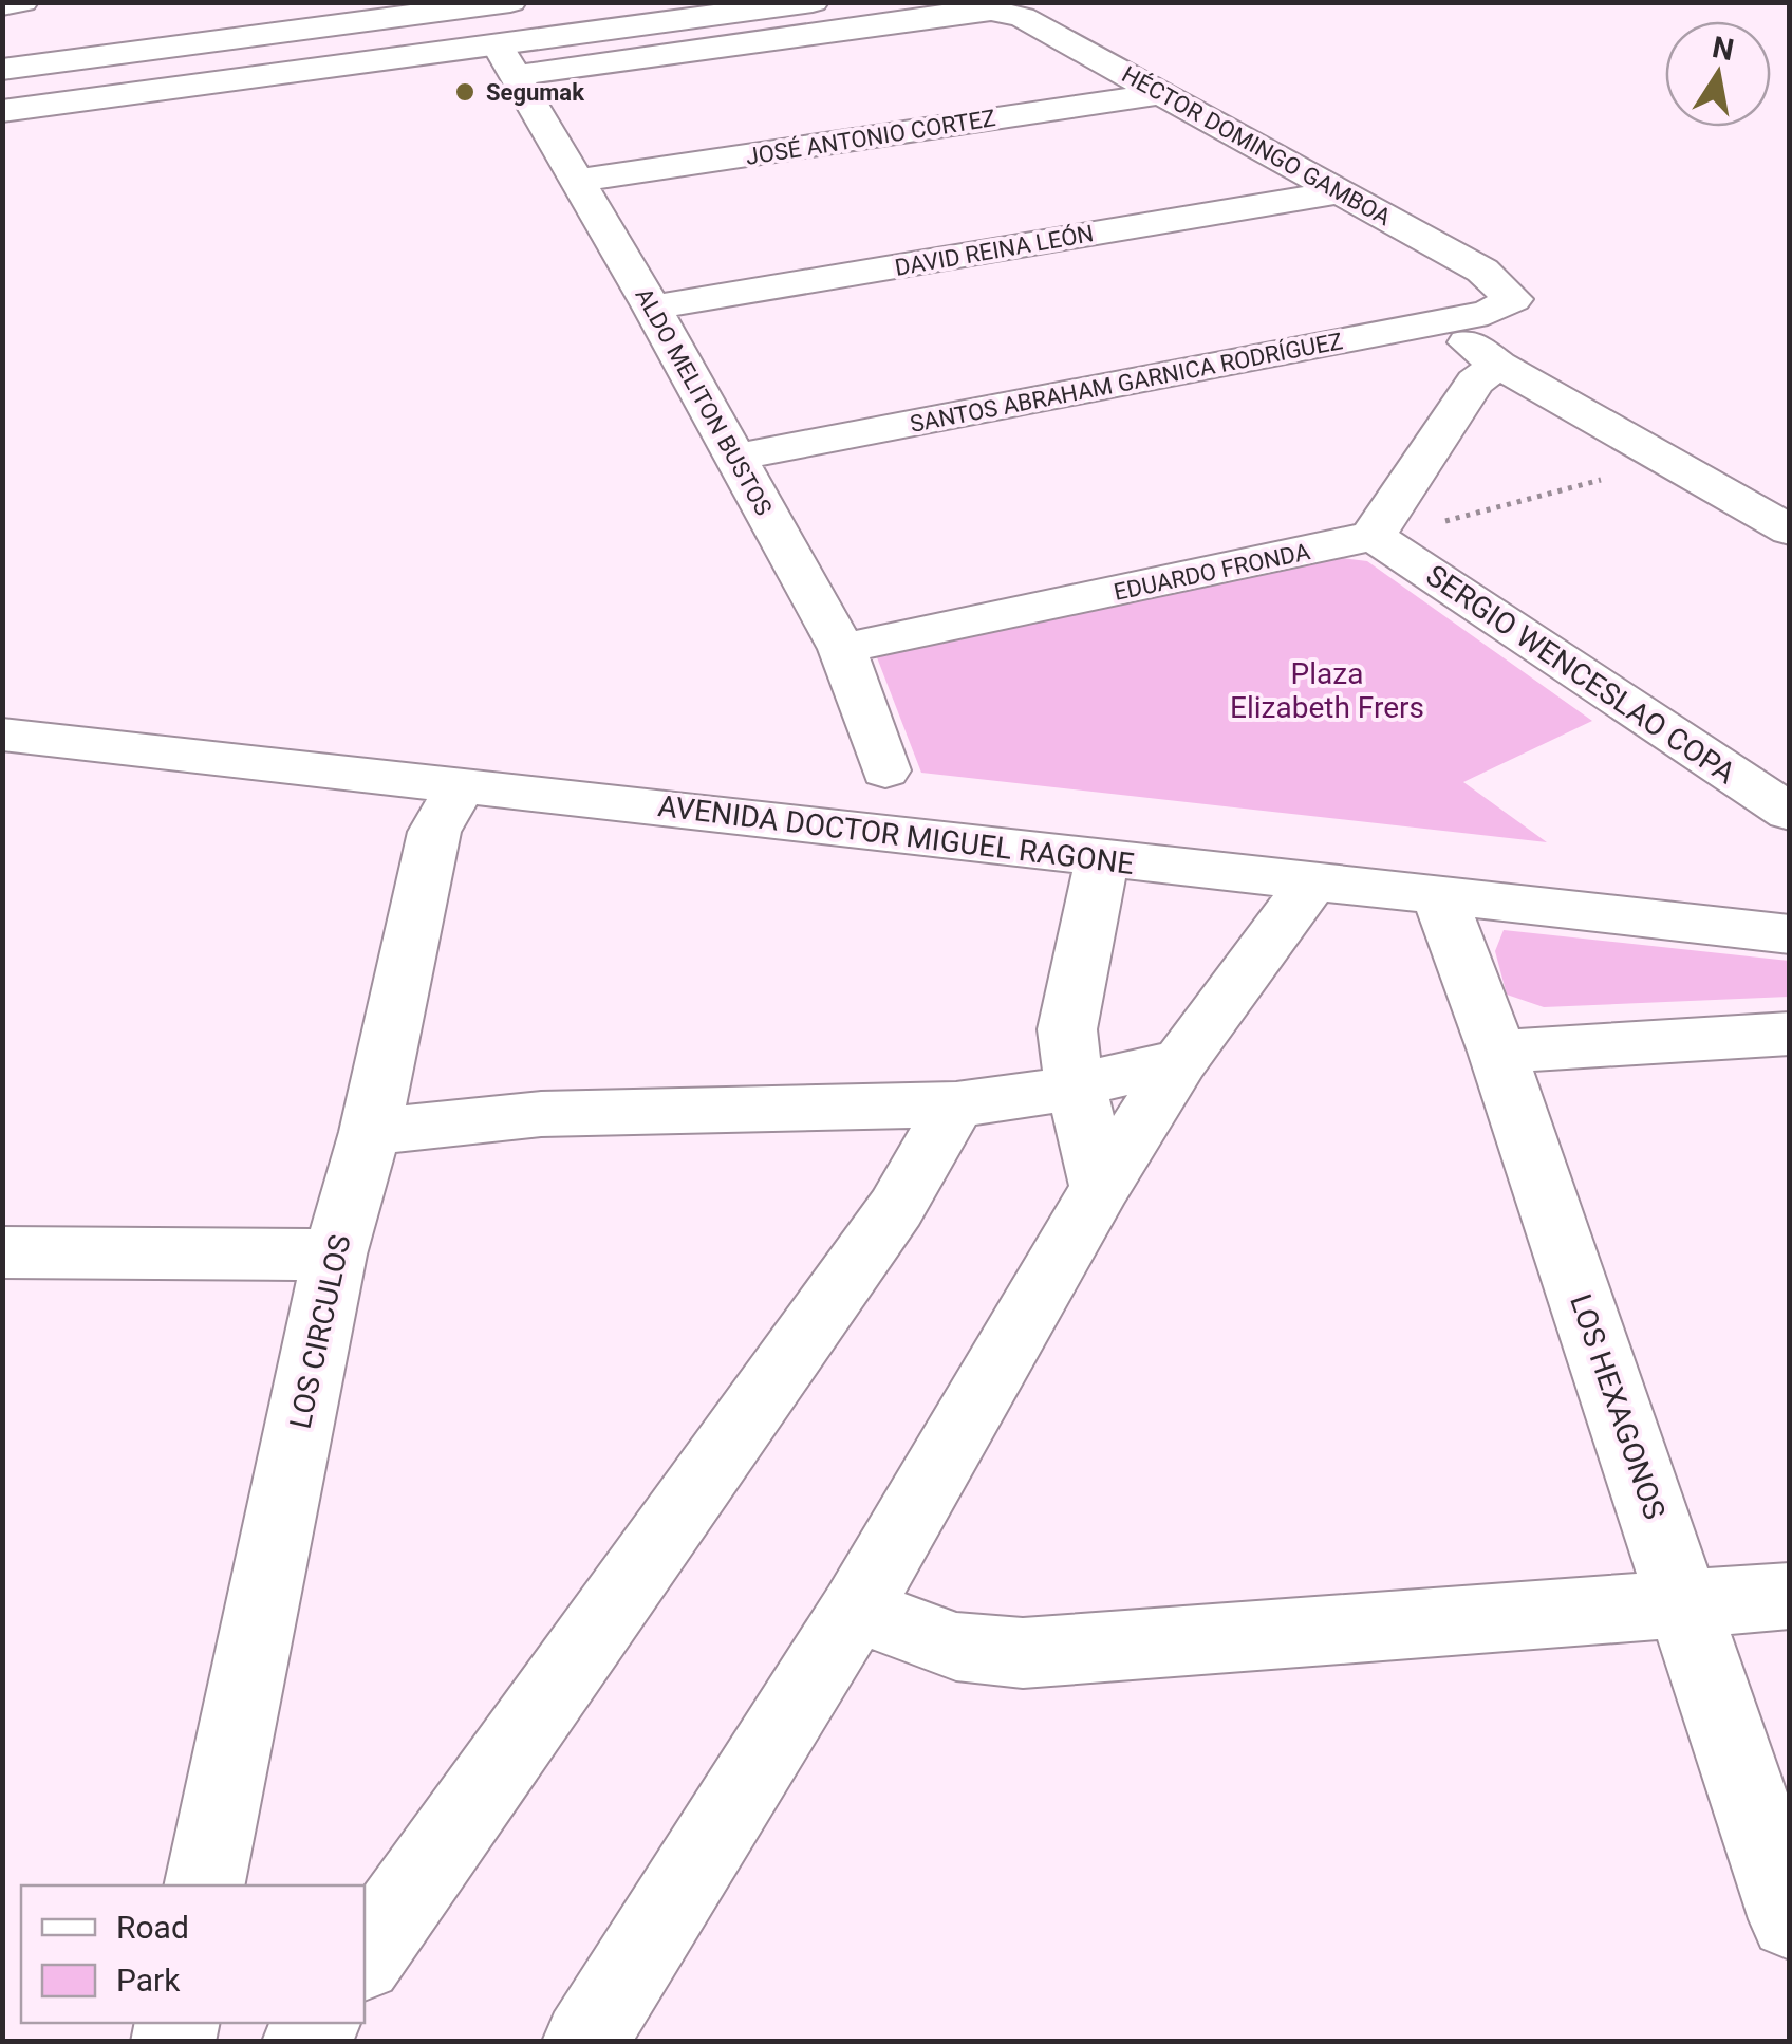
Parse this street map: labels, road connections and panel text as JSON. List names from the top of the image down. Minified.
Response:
{"streets":{"main road":["JOSÉ ANTONIO CORTEZ","HÉCTOR DOMINGO GAMBOA","DAVID REINA LEÓN","SANTOS ABRAHAM GARNICA RODRÍGUEZ","ALDO MELITON BUSTOS","EDUARDO FRONDA","SERGIO WENCESLAO COPA","AVENIDA DOCTOR MIGUEL RAGONE","LOS CIRCULOS","LOS HEXAGONOS"]},"crossings":[["JOSÉ ANTONIO CORTEZ","HÉCTOR DOMINGO GAMBOA"],["JOSÉ ANTONIO CORTEZ","ALDO MELITON BUSTOS"],["HÉCTOR DOMINGO GAMBOA","DAVID REINA LEÓN"],["HÉCTOR DOMINGO GAMBOA","SANTOS ABRAHAM GARNICA RODRÍGUEZ"],["HÉCTOR DOMINGO GAMBOA","ALDO MELITON BUSTOS"],["DAVID REINA LEÓN","ALDO MELITON BUSTOS"],["SANTOS ABRAHAM GARNICA RODRÍGUEZ","ALDO MELITON BUSTOS"],["ALDO MELITON BUSTOS","EDUARDO FRONDA"],["EDUARDO FRONDA","SERGIO WENCESLAO COPA"],["AVENIDA DOCTOR MIGUEL RAGONE","LOS CIRCULOS"],["AVENIDA DOCTOR MIGUEL RAGONE","LOS HEXAGONOS"]],"parks":["Plaza Elizabeth Frers"],"places":["Segumak"],"legend":["Road","Park"],"north":"top"}
